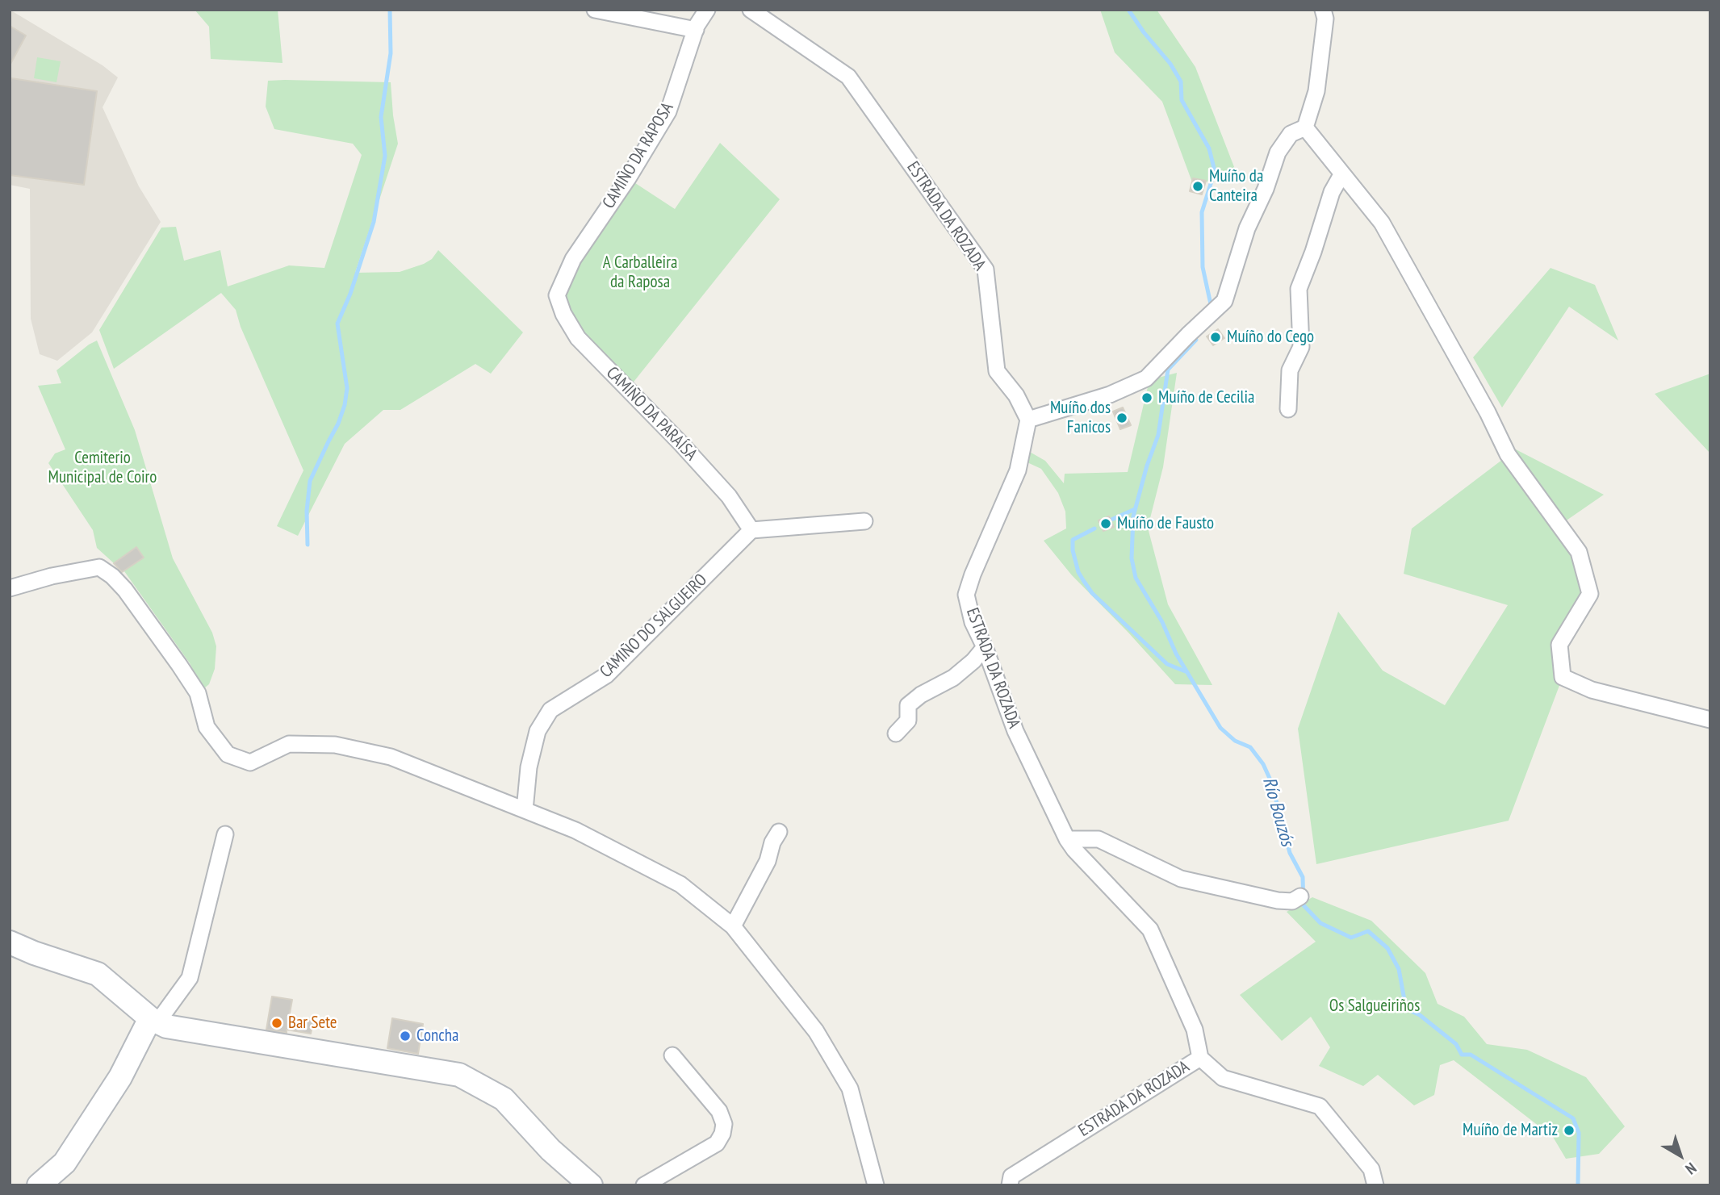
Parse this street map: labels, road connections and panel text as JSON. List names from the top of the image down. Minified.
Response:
{"streets":{"street":["CAMIÑO DA RAPOSA","ESTRADA DA ROZADA","CAMIÑO DA PARAÍSA","CAMIÑO DO SALGUEIRO"]},"crossings":[["CAMIÑO DA RAPOSA","CAMIÑO DA PARAÍSA"],["CAMIÑO DA PARAÍSA","CAMIÑO DO SALGUEIRO"]],"water":["Río Bouzós"],"parks":["A Carballeira da Raposa","Cemiterio Municipal de Coiro","Os Salgueiriños"],"places":["Muíño da Canteira","Muíño do Cego","Muíño de Cecilia","Muíño dos Fanicos","Muíño de Fausto","Bar Sete","Concha","Muíño de Martiz"],"north":"bottom right"}
